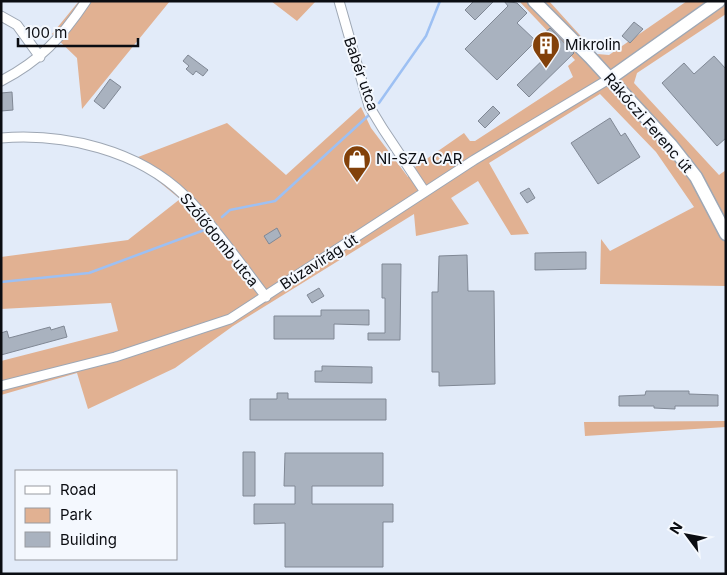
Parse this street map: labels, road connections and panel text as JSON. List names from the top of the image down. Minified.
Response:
{"streets":{"main road":["Rákóczi Ferenc út"],"street":["Babér utca","Szőlődomb utca","Búzavirág út"]},"crossings":[["Babér utca","Búzavirág út"],["Rákóczi Ferenc út","Búzavirág út"],["Szőlődomb utca","Búzavirág út"]],"places":{"building":["Mikrolin"],"shop":["NI-SZA CAR"]},"legend":["Road","Park","Building"],"scale_bar":"100 m","north":"top left"}
